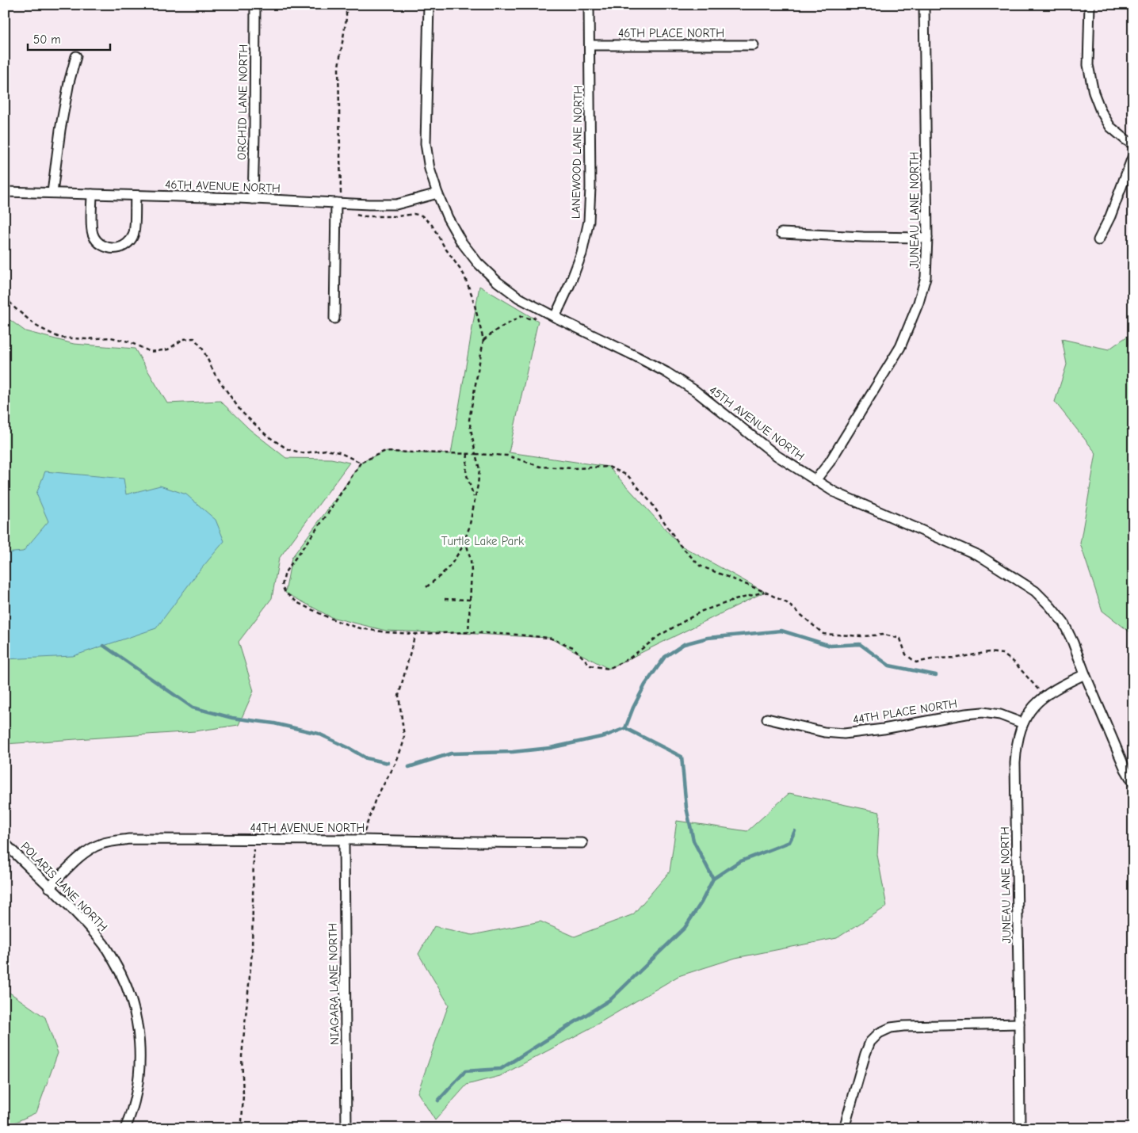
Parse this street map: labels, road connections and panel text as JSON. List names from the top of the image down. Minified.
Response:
{"streets":{"street":["46TH PLACE NORTH","ORCHID LANE NORTH","LANEWOOD LANE NORTH","46TH AVENUE NORTH","JUNEAU LANE NORTH","45TH AVENUE NORTH","44TH PLACE NORTH","44TH AVENUE NORTH","POLARIS LANE NORTH","NIAGARA LANE NORTH"]},"crossings":[["46TH PLACE NORTH","LANEWOOD LANE NORTH"],["ORCHID LANE NORTH","46TH AVENUE NORTH"],["LANEWOOD LANE NORTH","45TH AVENUE NORTH"],["46TH AVENUE NORTH","45TH AVENUE NORTH"],["JUNEAU LANE NORTH","45TH AVENUE NORTH"],["JUNEAU LANE NORTH","44TH PLACE NORTH"],["44TH AVENUE NORTH","POLARIS LANE NORTH"],["44TH AVENUE NORTH","NIAGARA LANE NORTH"]],"parks":["Turtle Lake Park"],"scale_bar":"50 m"}
